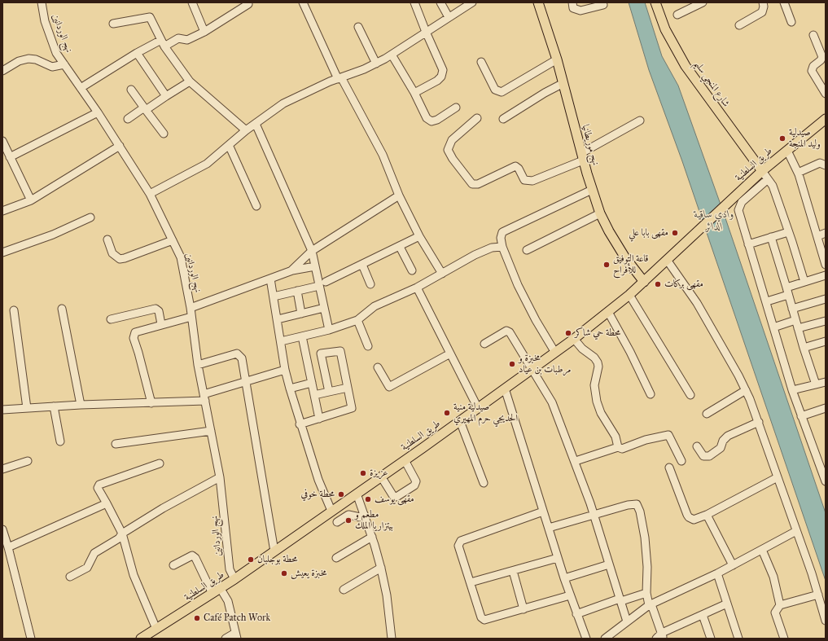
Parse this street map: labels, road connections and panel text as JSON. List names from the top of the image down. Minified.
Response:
{"streets":{"main road":["شارع المنجي سليم","نهج موريطانيا","طريق السلطنية"],"street":["نهج الوردانين"]},"crossings":[["نهج الوردانين","طريق السلطنية"],["شارع المنجي سليم","طريق السلطنية"],["نهج موريطانيا","طريق السلطنية"]],"water":["وادي ساقية الدائر"],"places":["صيدلية وليد المنجة","مقهى بابا علي","قاعة التوفيق للأفراح","مقهى بركات","محطة حي شاكر","مخبزة و مرطبات بن عياد","صيدلية منية الحديجي حرم المهيري","عزيزة","محطة خوفي","مقهى يوسف","مطعم و بيتزاريا الملك","محطة بوجلبان","مخبزة يعيش","Café Patch Work"]}
